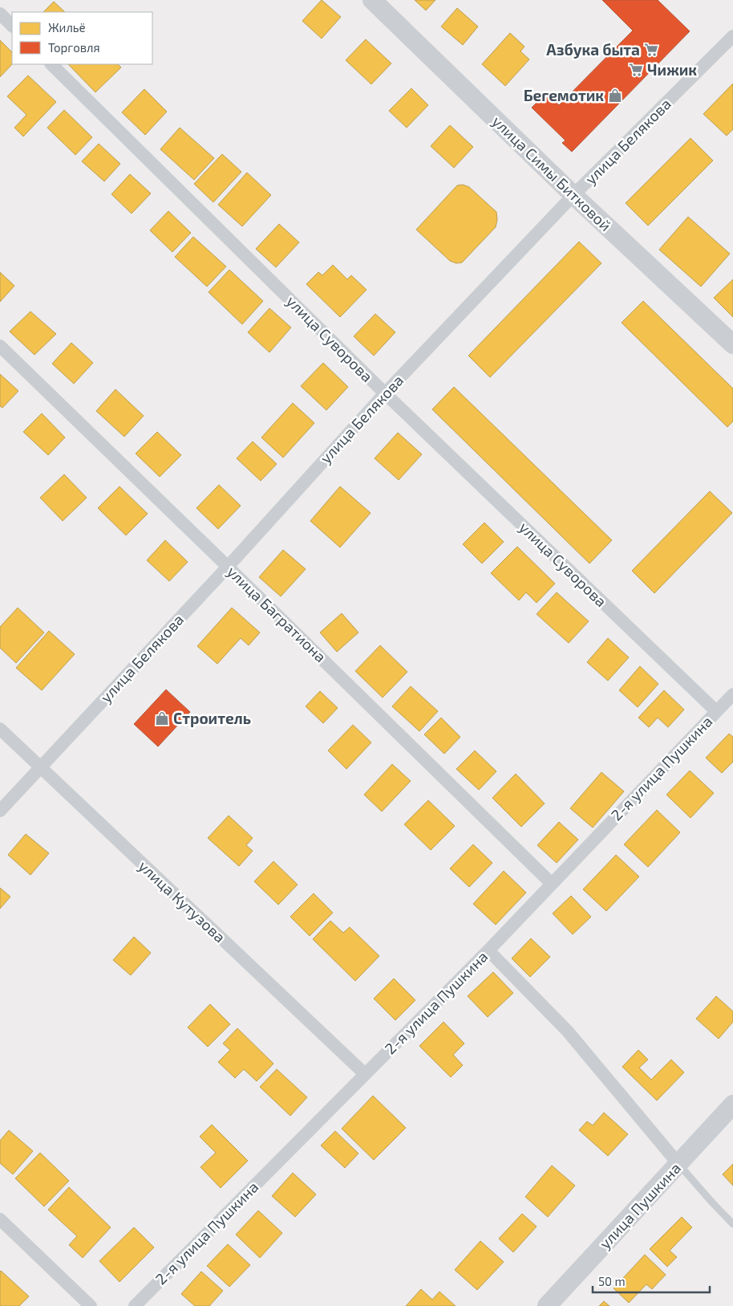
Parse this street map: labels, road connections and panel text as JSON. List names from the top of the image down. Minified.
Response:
{"streets":{"street":["улица Белякова","улица Симы Битковой","улица Суворова","улица Багратиона","2-я улица Пушкина","улица Кутузова","улица Пушкина"]},"crossings":[["улица Белякова","улица Симы Битковой"],["улица Белякова","улица Суворова"],["улица Белякова","улица Багратиона"],["улица Белякова","улица Кутузова"],["улица Суворова","2-я улица Пушкина"],["улица Багратиона","2-я улица Пушкина"],["2-я улица Пушкина","улица Кутузова"]],"places":{"supermarket":["Азбука быта","Чижик"],"shop":["Бегемотик","Строитель"]},"legend":["Жильё","Торговля"],"scale_bar":"50 m"}
